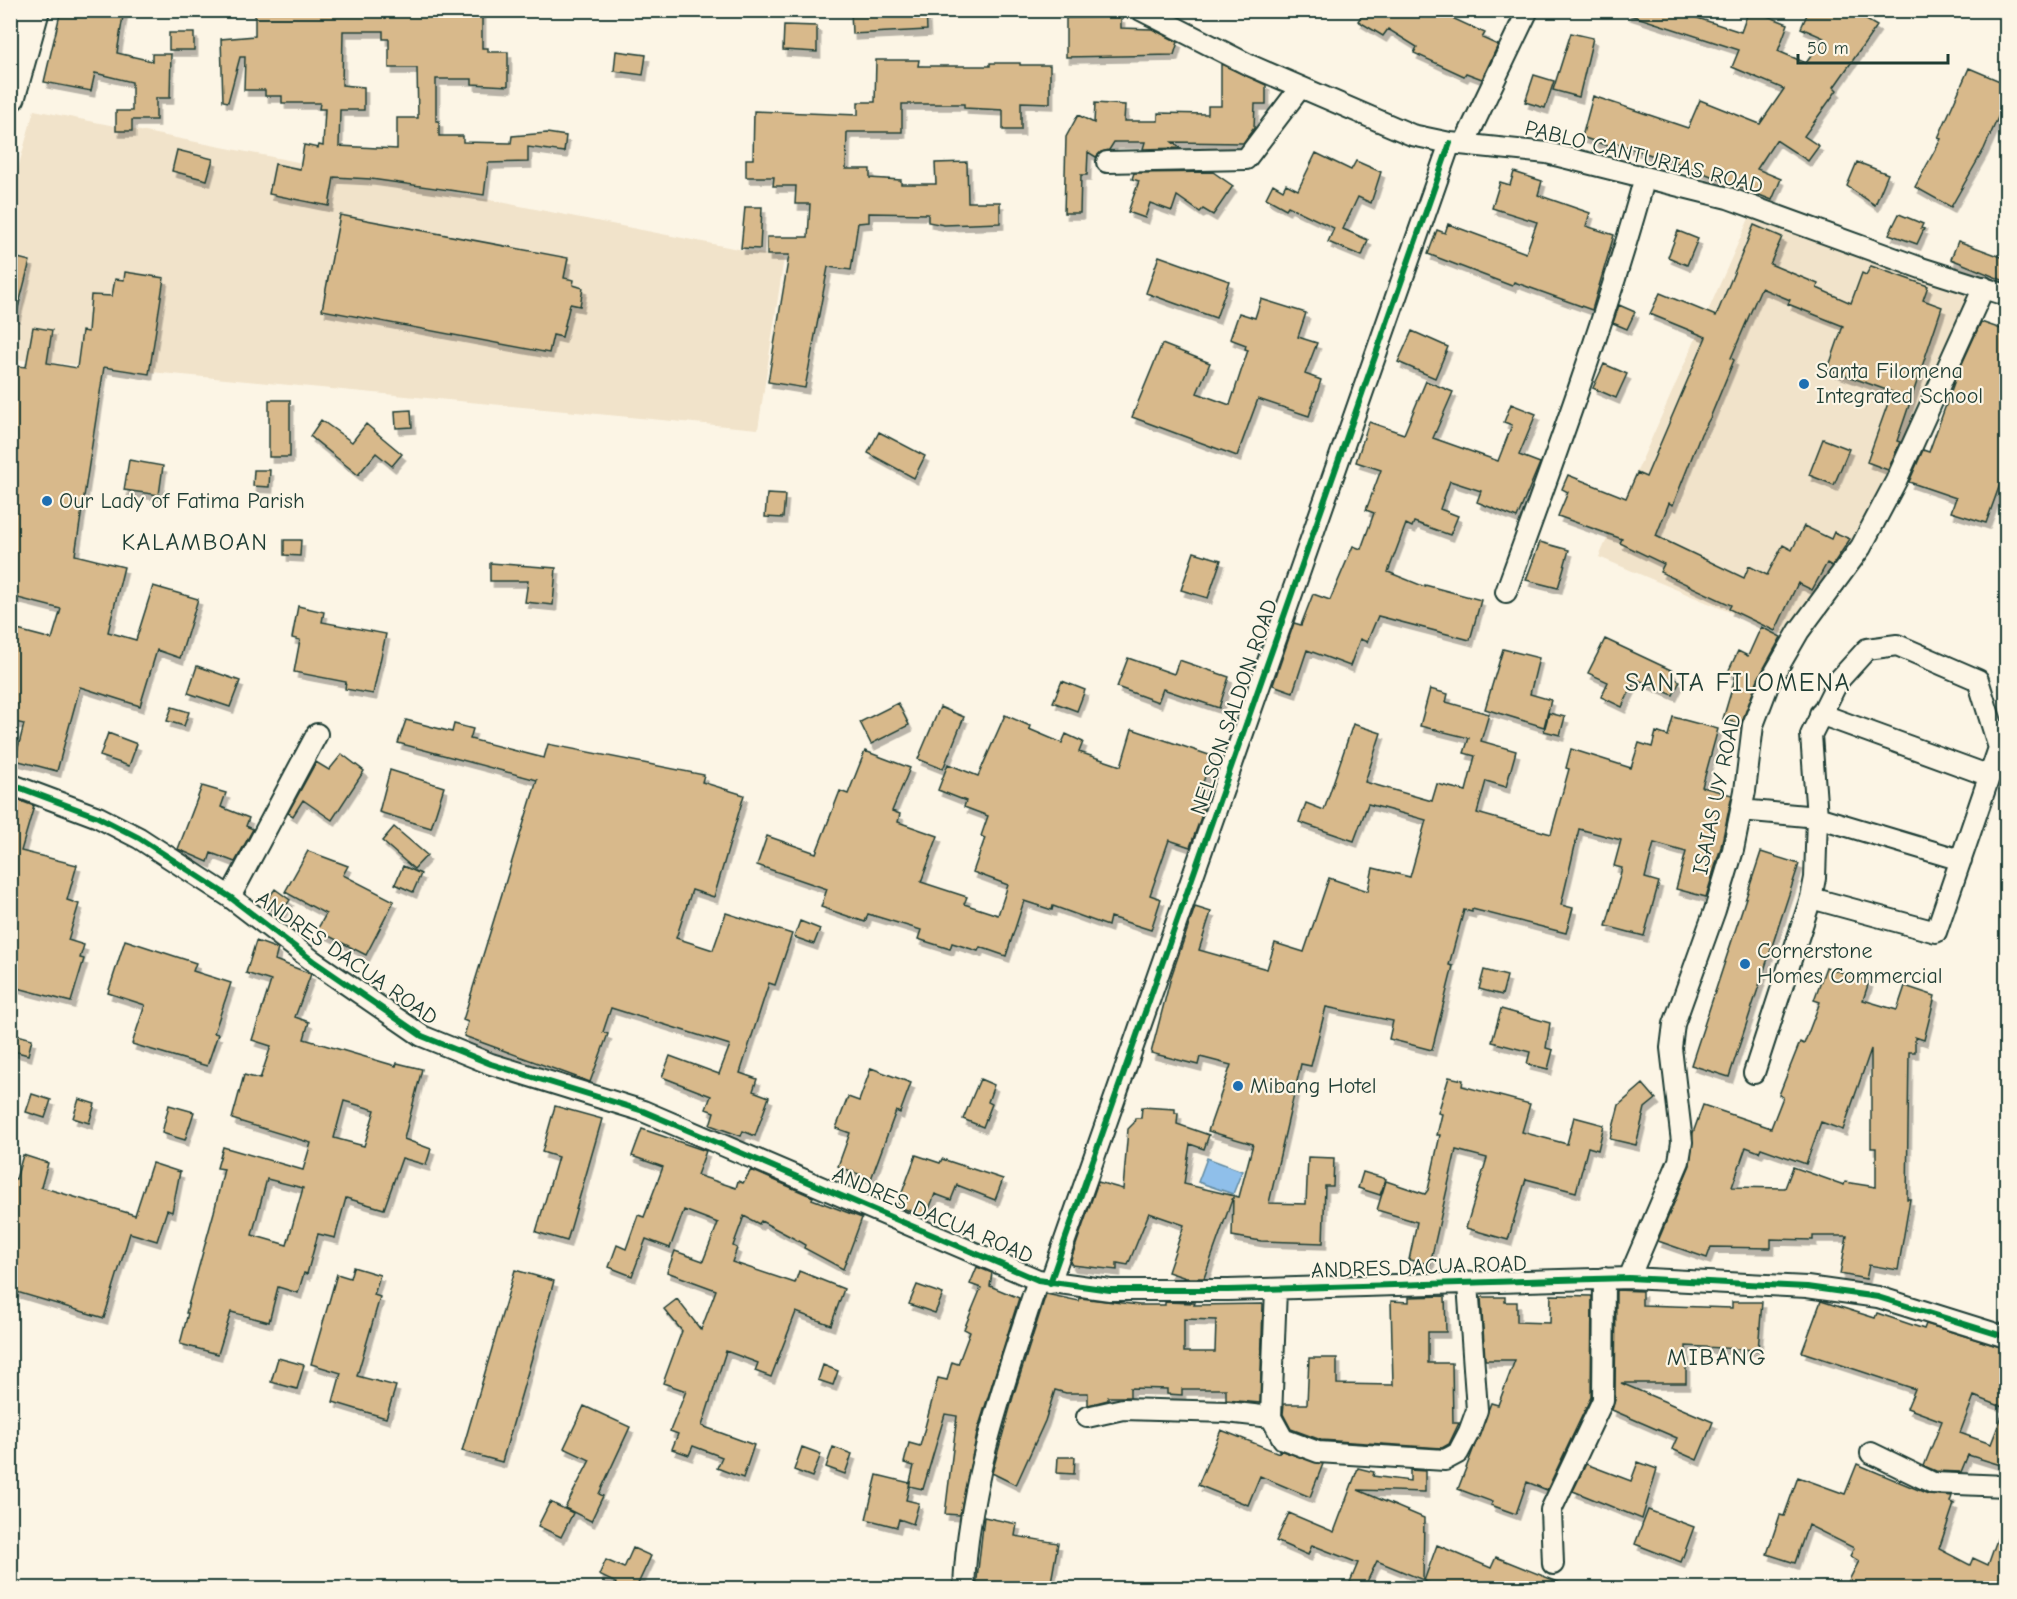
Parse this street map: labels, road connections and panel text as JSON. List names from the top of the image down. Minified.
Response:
{"streets":{"street":["PABLO CANTURIAS ROAD","NELSON SALDON ROAD","ISAIAS UY ROAD","ANDRES DACUA ROAD"]},"crossings":[["PABLO CANTURIAS ROAD","NELSON SALDON ROAD"],["PABLO CANTURIAS ROAD","ISAIAS UY ROAD"],["NELSON SALDON ROAD","ANDRES DACUA ROAD"],["ISAIAS UY ROAD","ANDRES DACUA ROAD"]],"districts":["KALAMBOAN","SANTA FILOMENA","MIBANG"],"places":["Santa Filomena Integrated School","Our Lady of Fatima Parish","Cornerstone Homes Commercial","Mibang Hotel"],"scale_bar":"50 m"}
